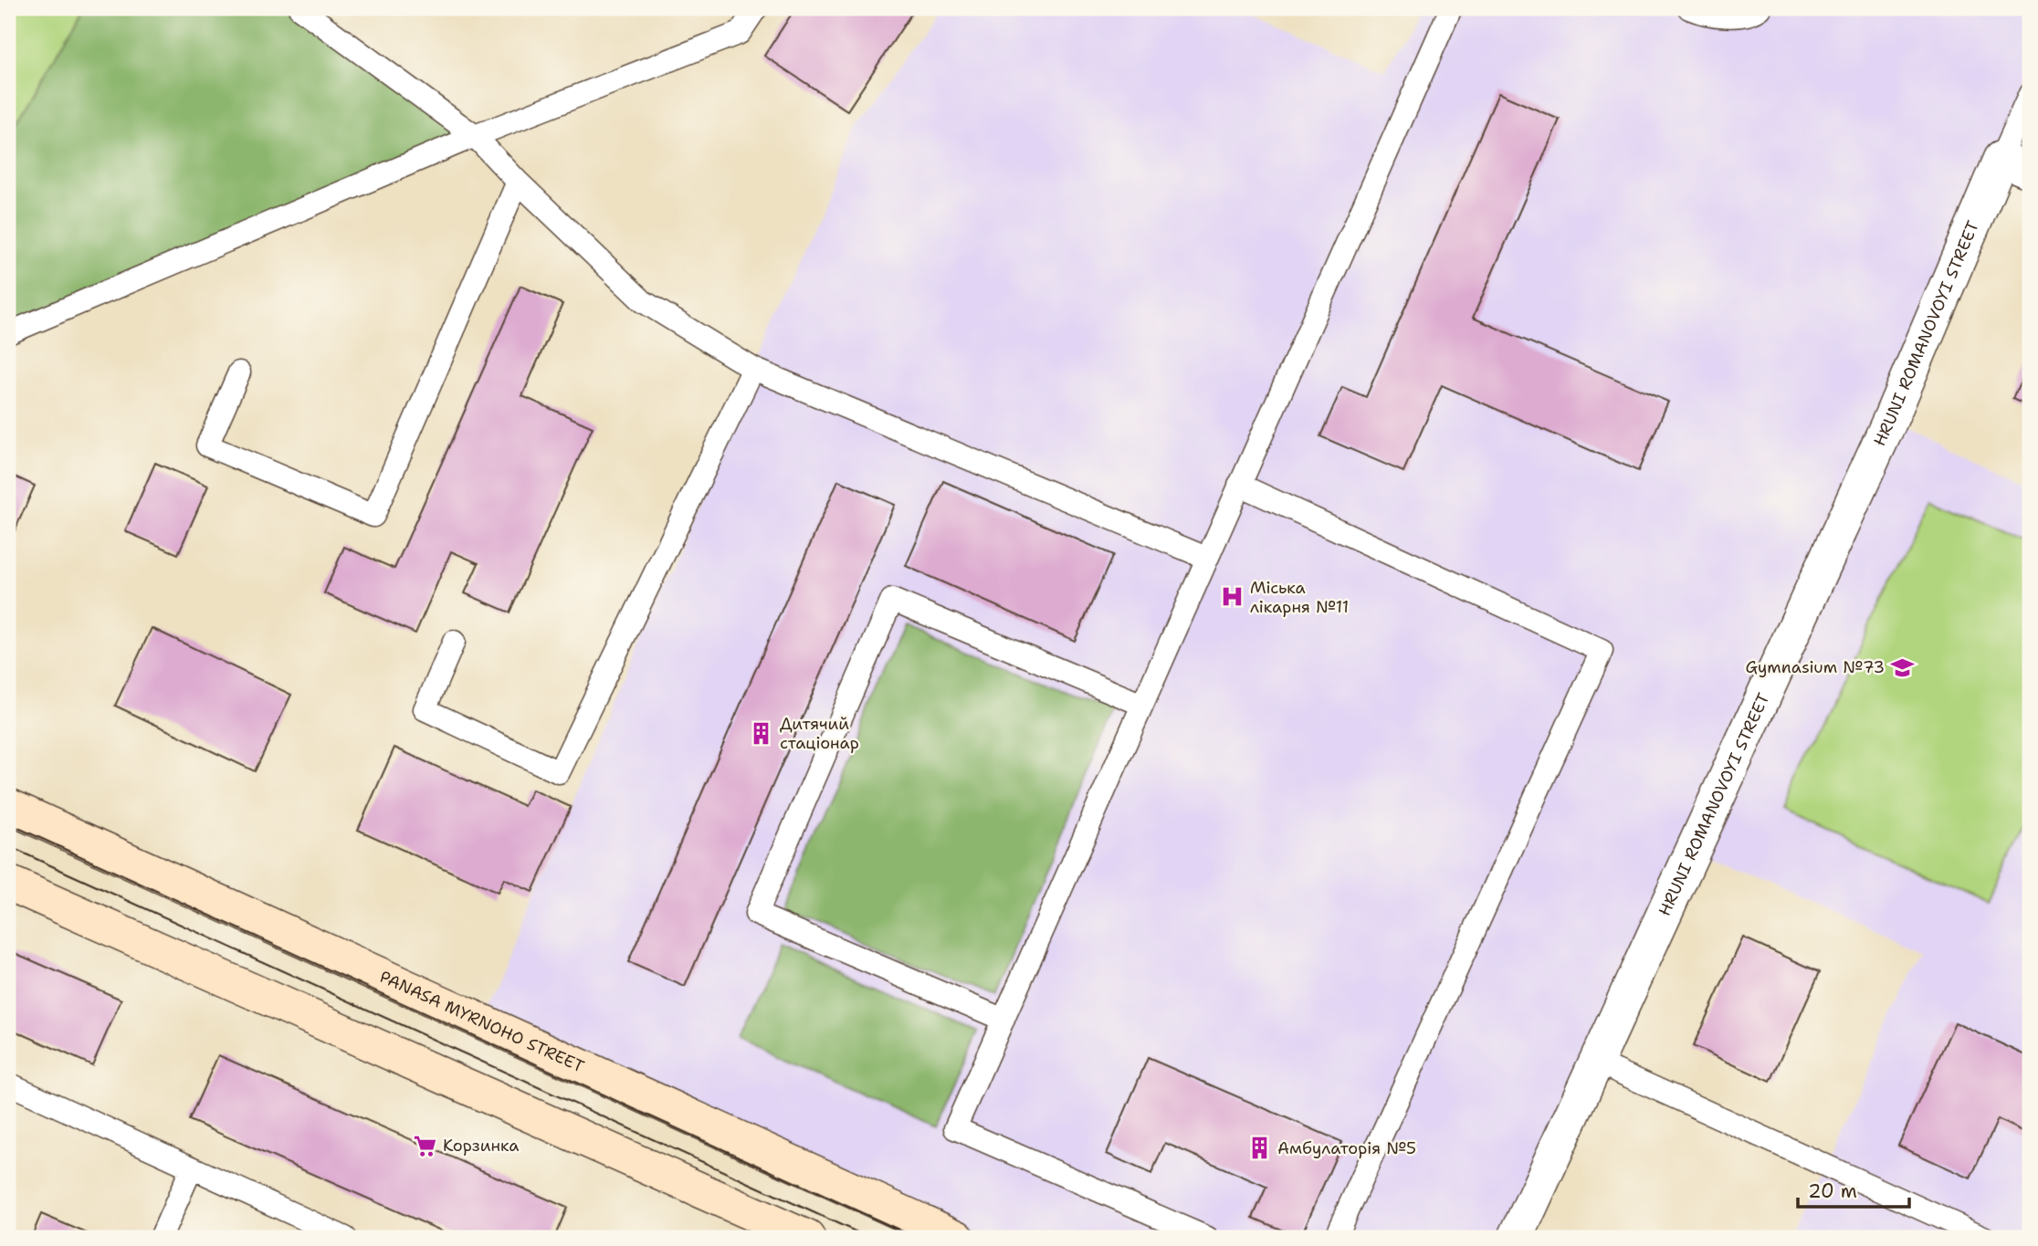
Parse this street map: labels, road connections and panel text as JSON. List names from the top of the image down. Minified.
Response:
{"streets":{"main road":["PANASA MYRNOHO STREET"],"street":["HRUNI ROMANOVOYI STREET"]},"places":{"hospital":["Міська лікарня №11"],"school or university":["Gymnasium №73"],"building":["Дитячий стаціонар","Амбулаторія №5"],"supermarket":["Корзинка"]},"scale_bar":"20 m"}
